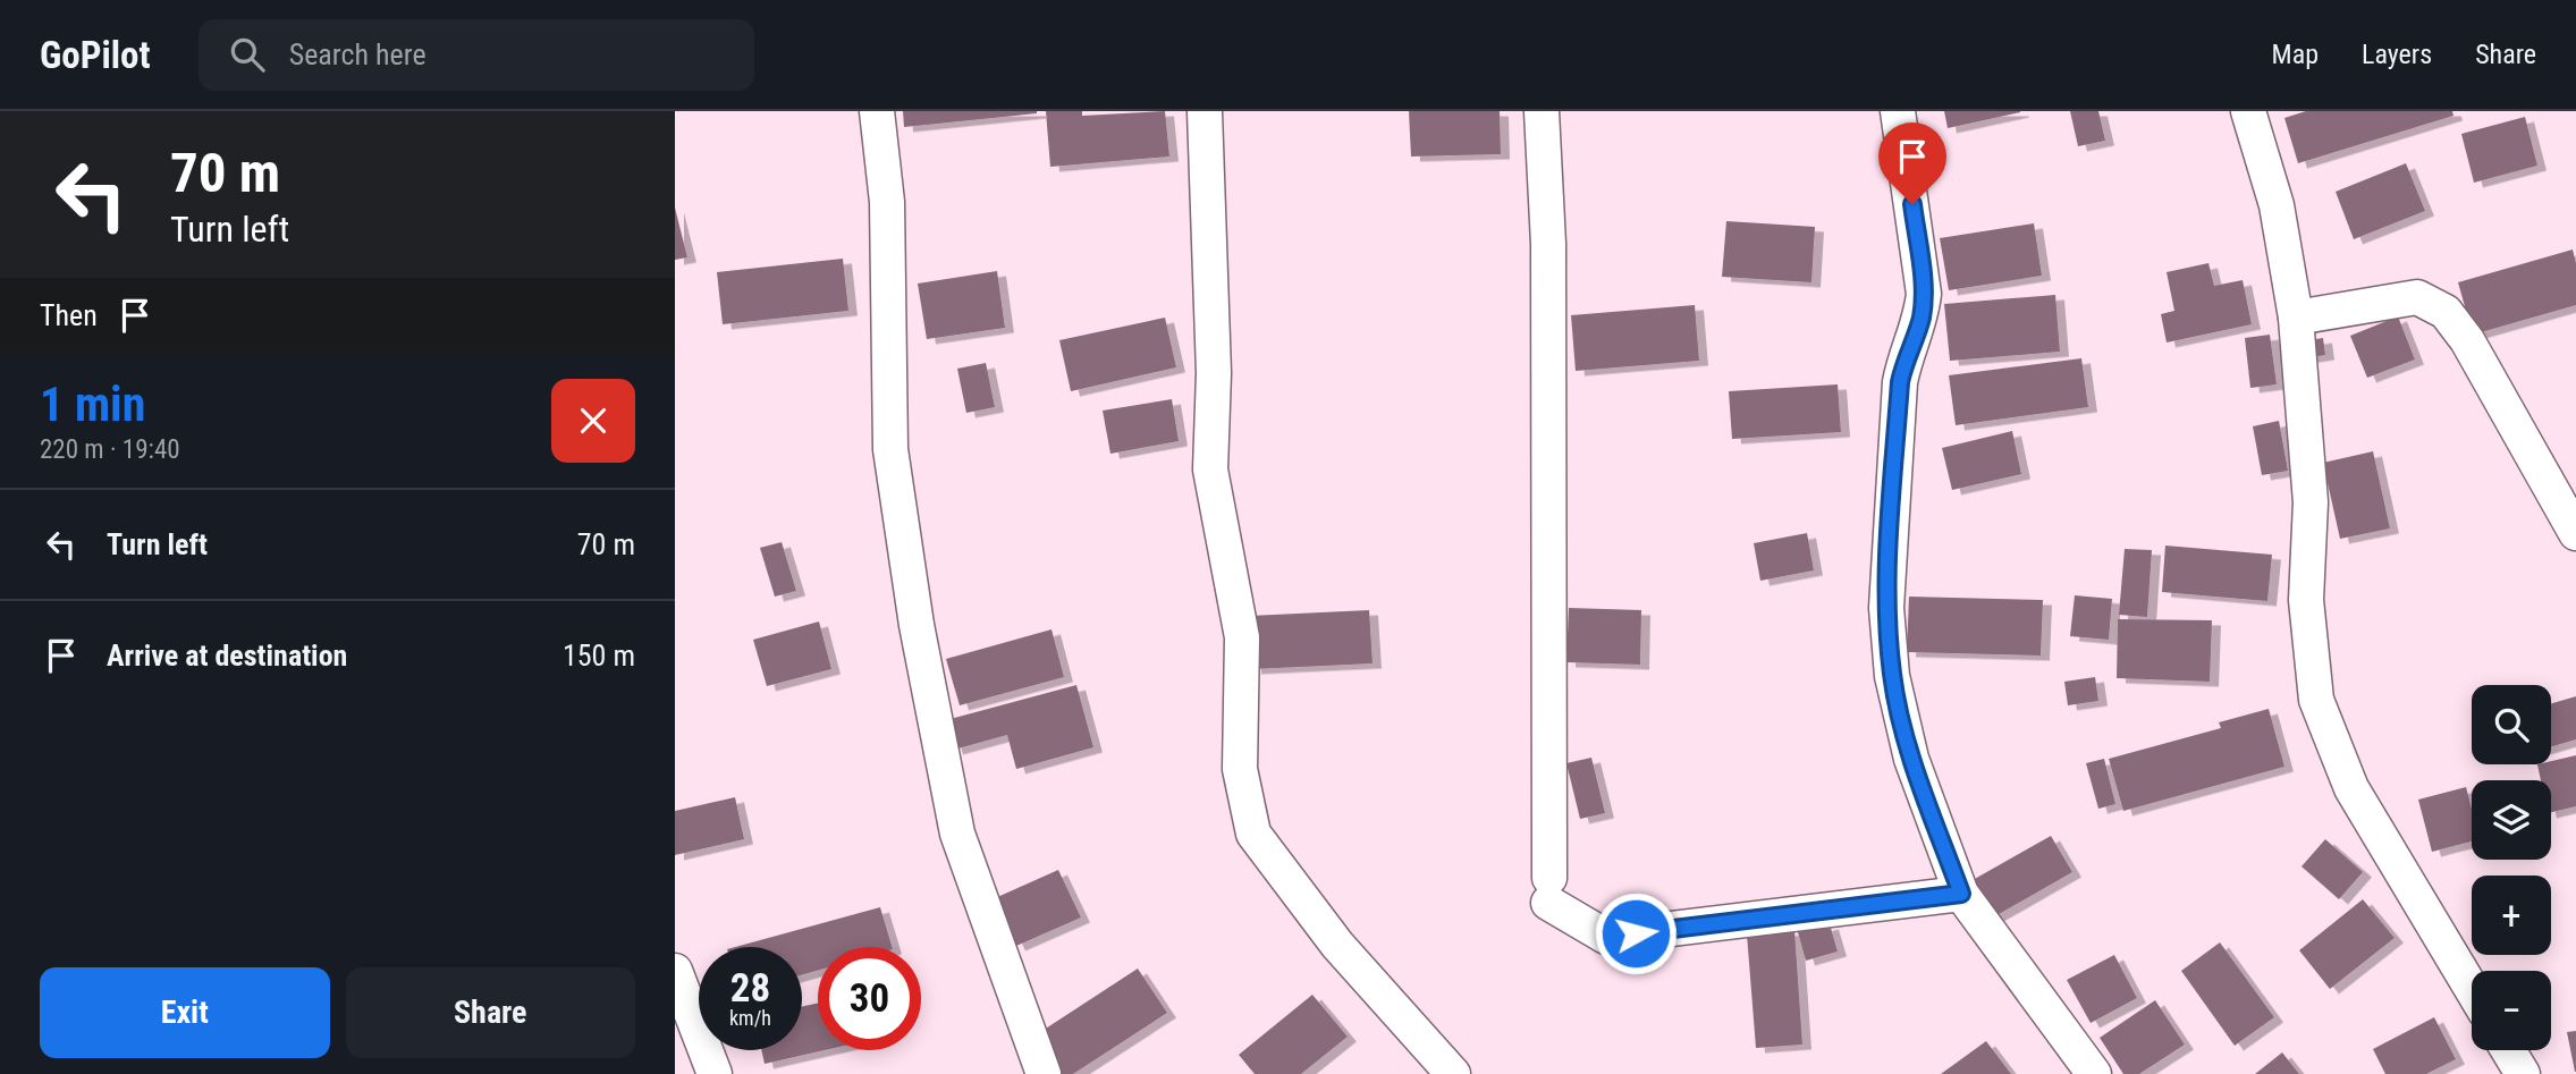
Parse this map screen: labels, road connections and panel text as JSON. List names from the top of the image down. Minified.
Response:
{"page":{"header":"GoPilot","search":"Search here","nav":["Map","Layers","Share"],"turn":["70 m","Turn left"],"then":"Then","heading":["1 min","220 m · 19:40"],"list":[{"name":"Turn left","value":"70 m"},{"name":"Arrive at destination","value":"150 m"}],"map_buttons":["+","−"],"speed":"28 km/h","limit":"30","buttons":["Exit","Share"]}}
